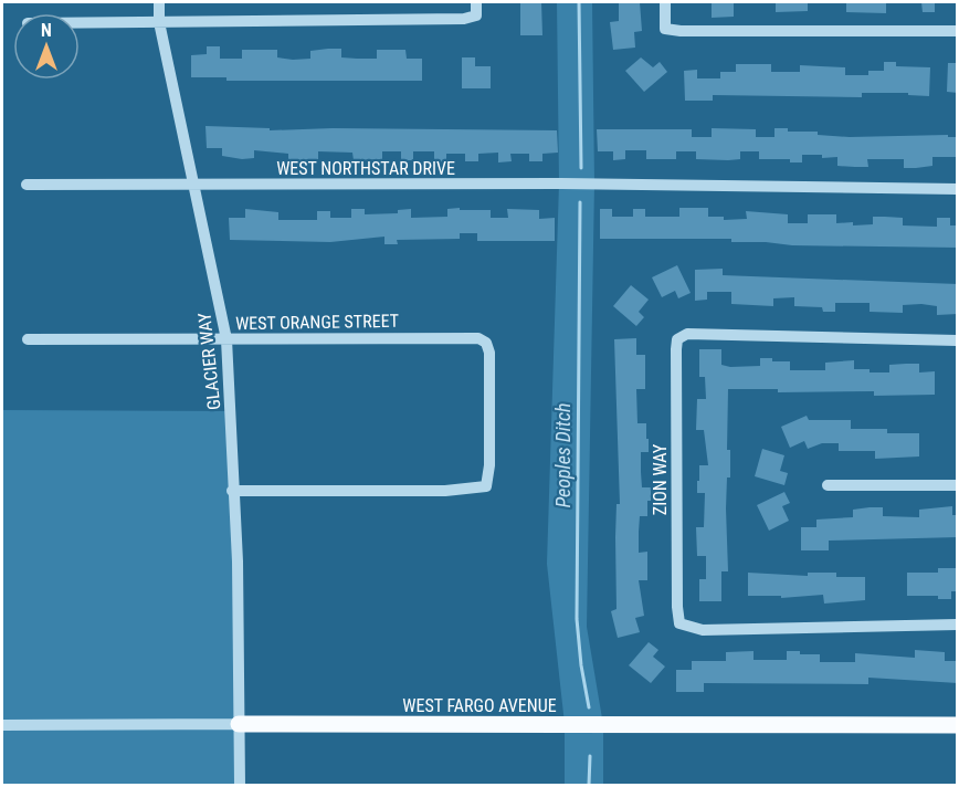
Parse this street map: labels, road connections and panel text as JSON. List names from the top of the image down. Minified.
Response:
{"streets":{"main road":["WEST FARGO AVENUE"],"street":["WEST NORTHSTAR DRIVE","WEST ORANGE STREET","GLACIER WAY","ZION WAY"]},"crossings":[["WEST NORTHSTAR DRIVE","GLACIER WAY"],["WEST ORANGE STREET","GLACIER WAY"],["GLACIER WAY","WEST FARGO AVENUE"]],"water":["Peoples Ditch"],"north":"top"}
